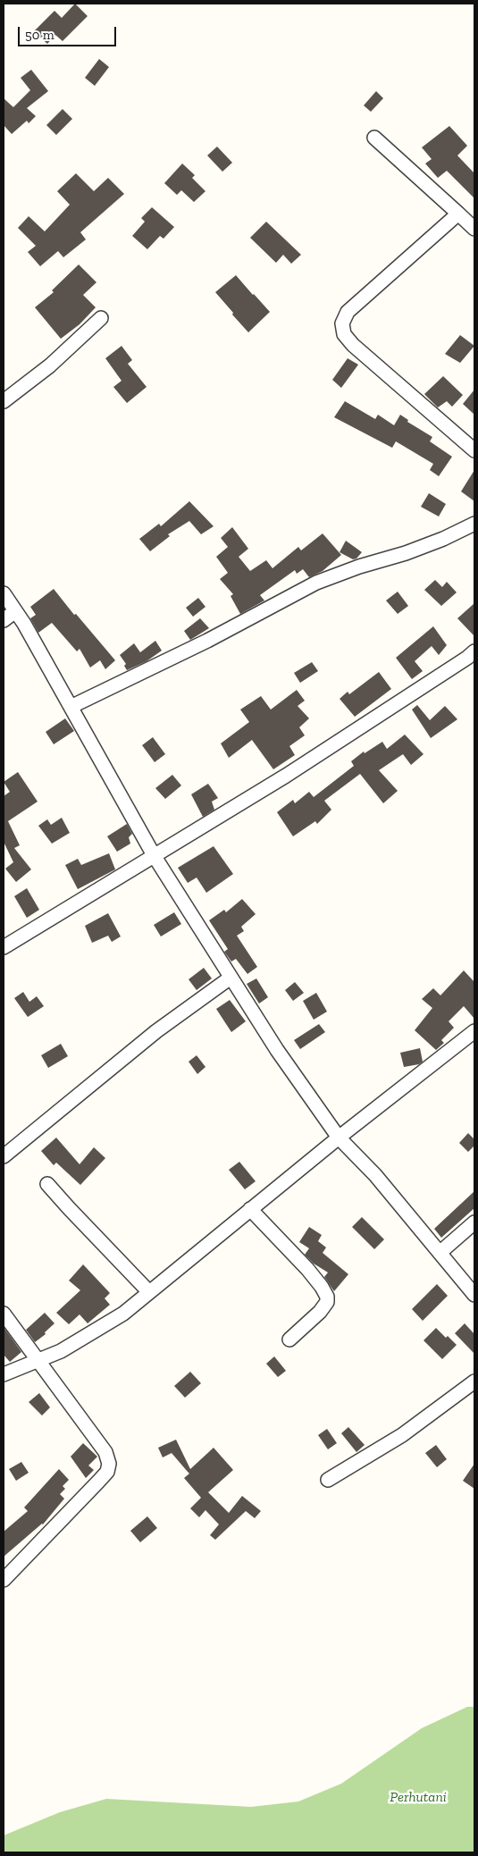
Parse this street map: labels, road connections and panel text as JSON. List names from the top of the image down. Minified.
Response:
{"parks":["Perhutani"],"scale_bar":"50 m"}
